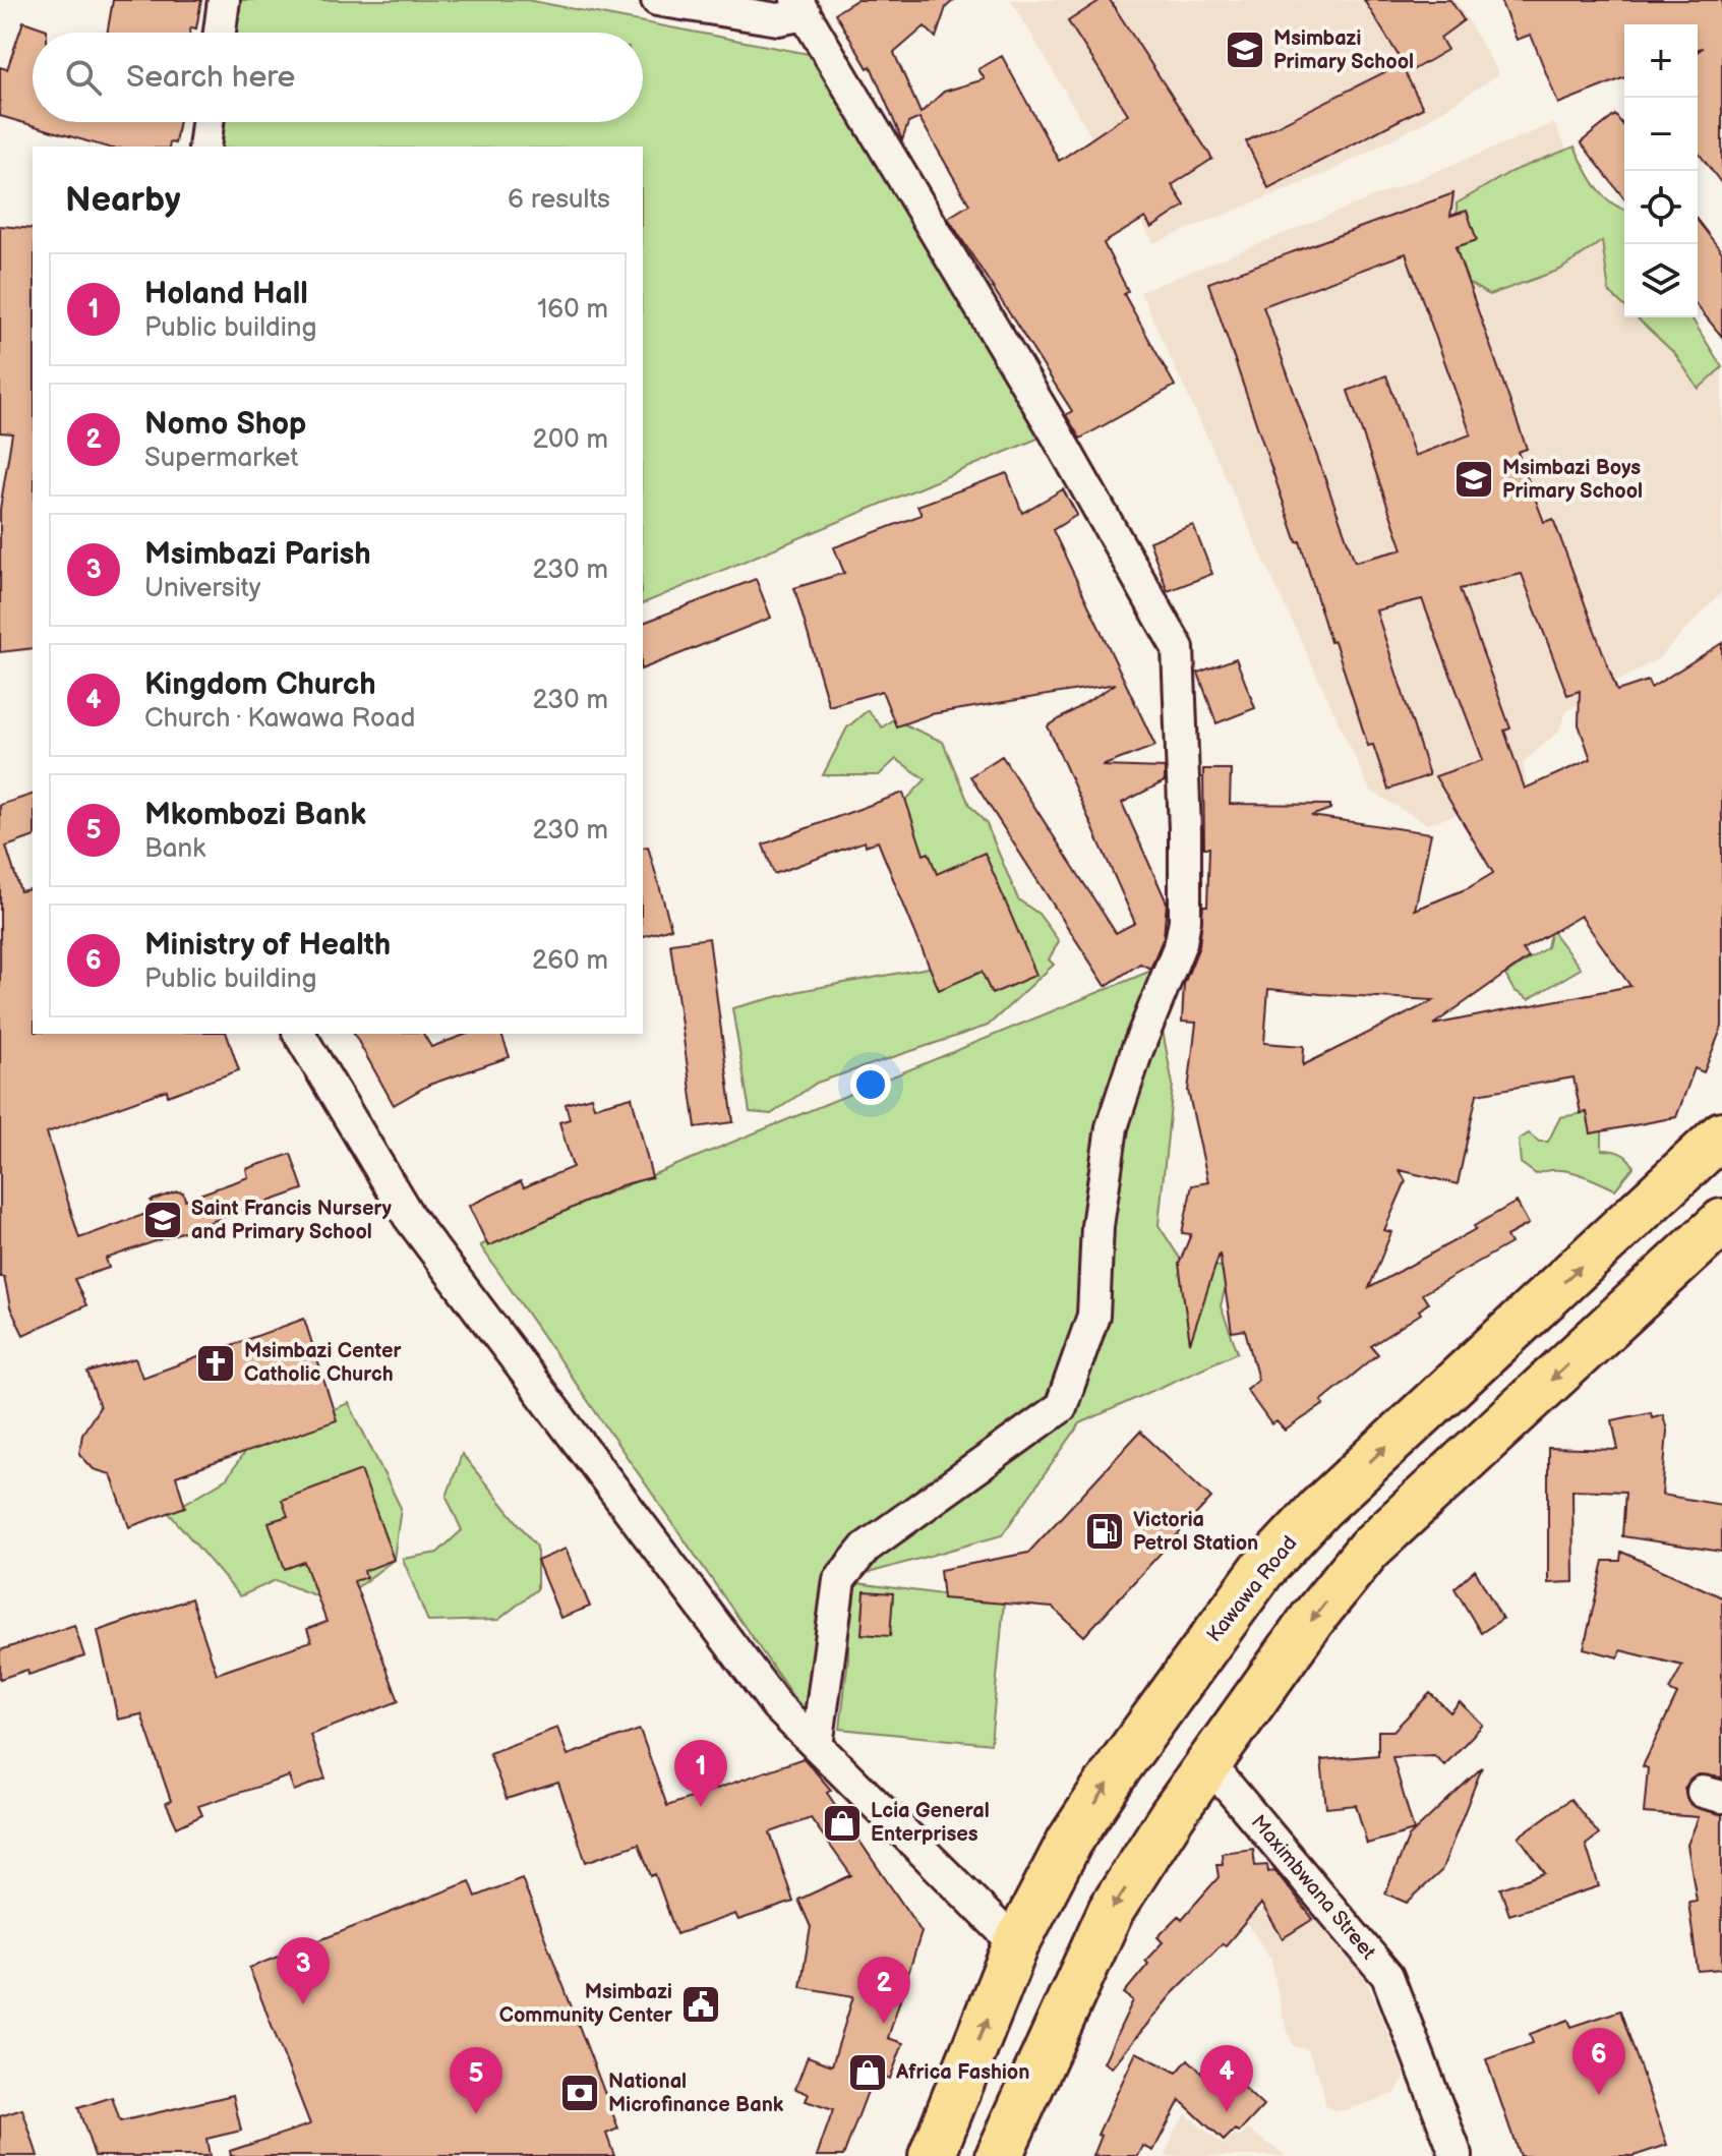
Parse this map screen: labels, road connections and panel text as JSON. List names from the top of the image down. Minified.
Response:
{"streets":{"main road":["Kawawa Road"],"street":["Maximbwana Street"]},"places":{"school or university":["Msimbazi Primary School","Msimbazi Boys Primary School","Saint Francis Nursery and Primary School"],"church":["Msimbazi Center Catholic Church"],"fuel station":["Victoria Petrol Station"],"shop":["Lcia General Enterprises","Africa Fashion"],"public building":["Msimbazi Community Center"],"bank":["National Microfinance Bank"]},"page":{"map_buttons":["+","−"],"search":"Search here","heading":["Nearby","6 results"],"list":[{"mark":"1","name":"Holand Hall","note":"Public building","value":"160 m"},{"mark":"2","name":"Nomo Shop","note":"Supermarket","value":"200 m"},{"mark":"3","name":"Msimbazi Parish","note":"University","value":"230 m"},{"mark":"4","name":"Kingdom Church","note":"Church · Kawawa Road","value":"230 m"},{"mark":"5","name":"Mkombozi Bank","note":"Bank","value":"230 m"},{"mark":"6","name":"Ministry of Health","note":"Public building","value":"260 m"}],"pins":["1","3","2","6","4","5"]}}
